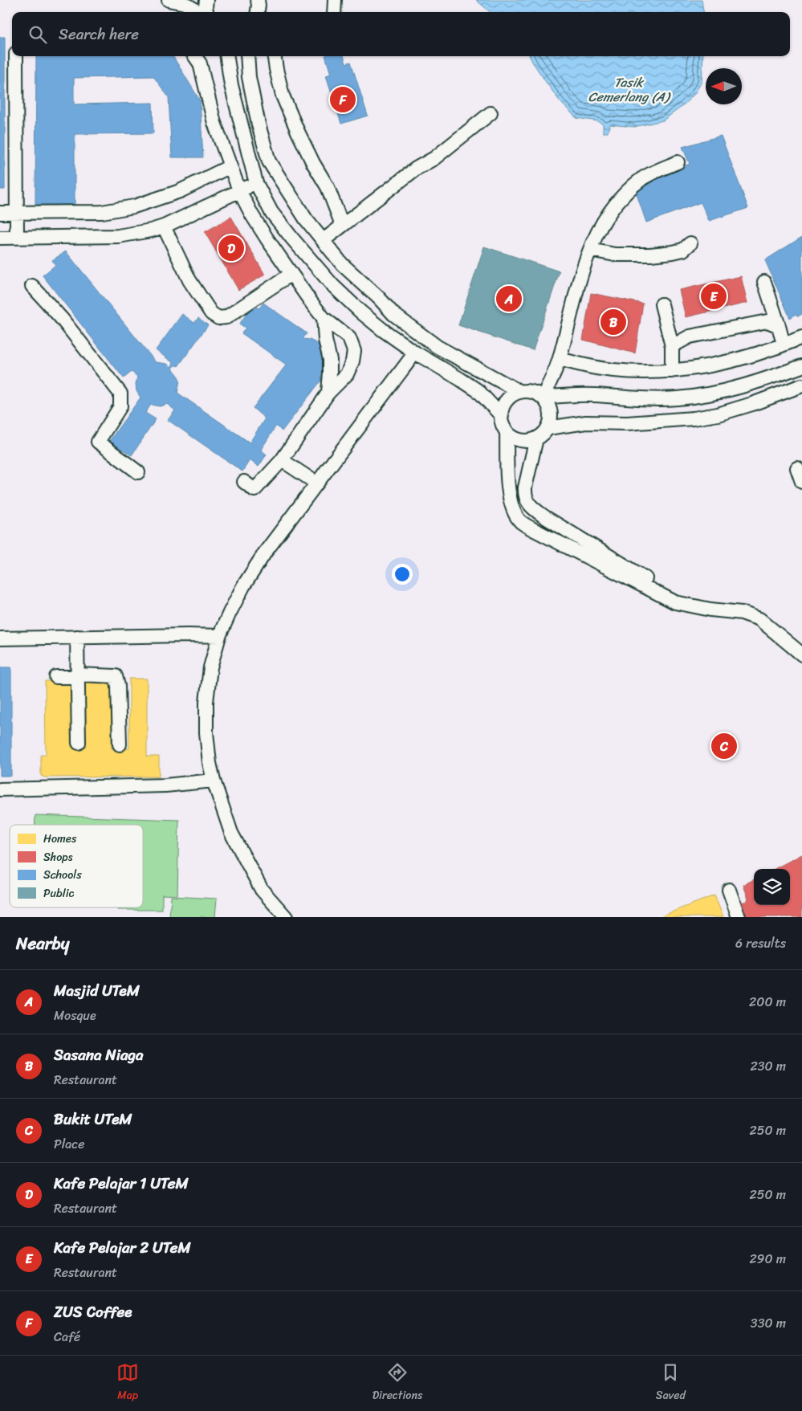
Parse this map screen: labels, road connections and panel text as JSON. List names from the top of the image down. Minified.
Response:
{"water":["Tasik Cemerlang (A)"],"legend":["Homes","Shops","Schools","Public"],"north":"left","page":{"search":"Search here","pins":["F","D","E","A","B","C"],"heading":["Nearby","6 results"],"list":[{"mark":"A","name":"Masjid UTeM","note":"Mosque","value":"200 m"},{"mark":"B","name":"Sasana Niaga","note":"Restaurant","value":"230 m"},{"mark":"C","name":"Bukit UTeM","note":"Place","value":"250 m"},{"mark":"D","name":"Kafe Pelajar 1 UTeM","note":"Restaurant","value":"250 m"},{"mark":"E","name":"Kafe Pelajar 2 UTeM","note":"Restaurant","value":"290 m"},{"mark":"F","name":"ZUS Coffee","note":"Café","value":"330 m"}],"nav":["Map","Directions","Saved"]}}
